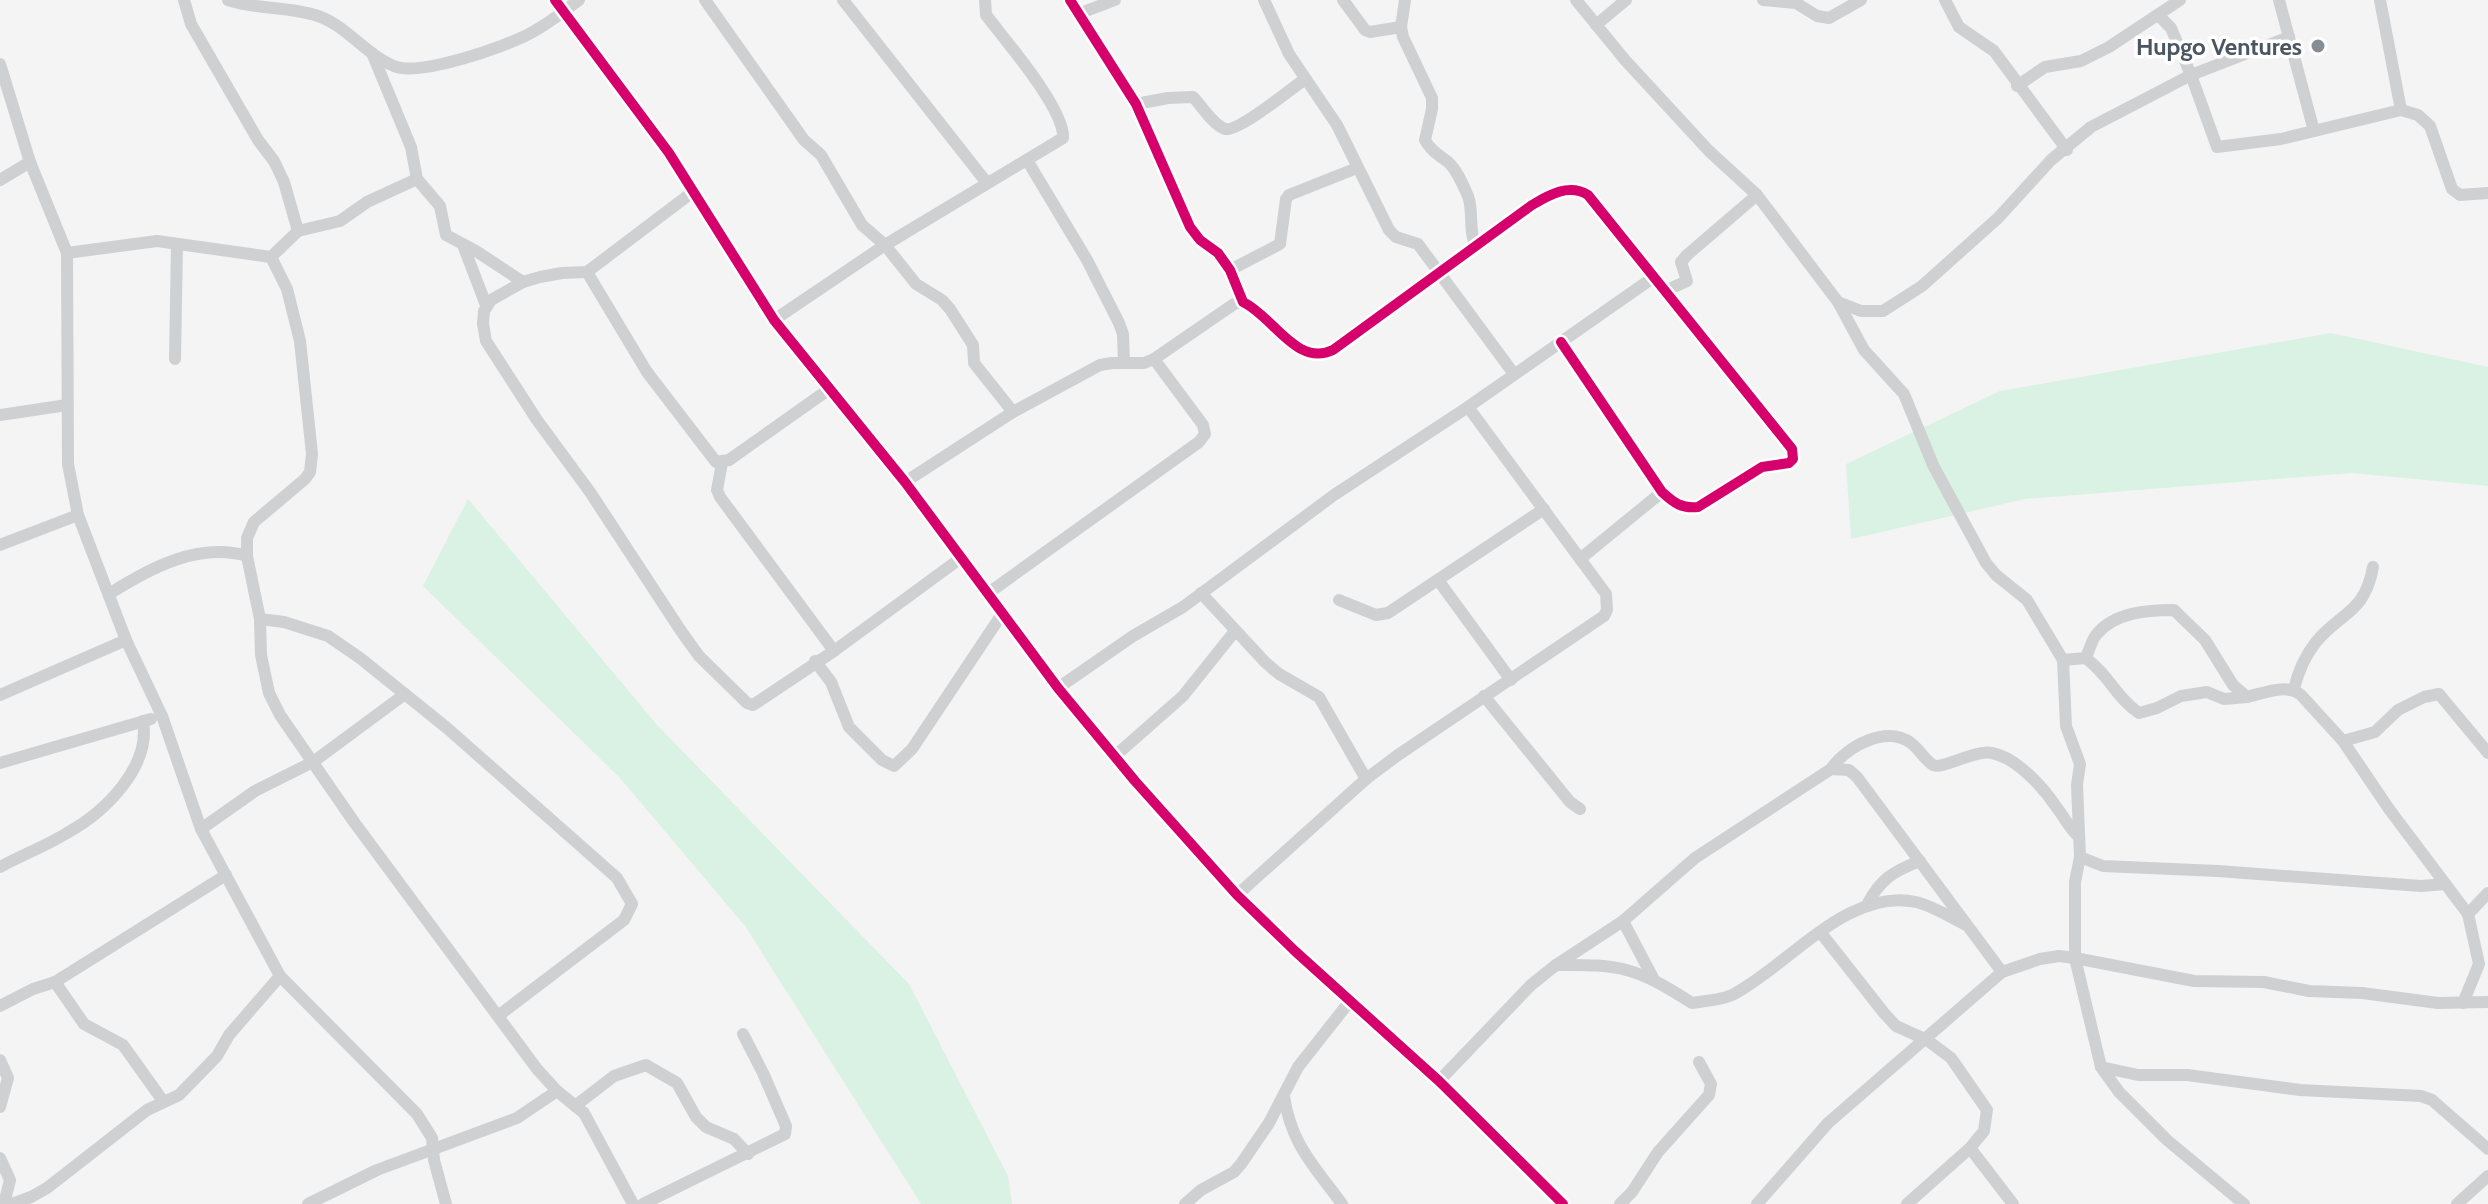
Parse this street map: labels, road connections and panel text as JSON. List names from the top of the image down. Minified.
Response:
{"places":["Hupgo Ventures"]}
